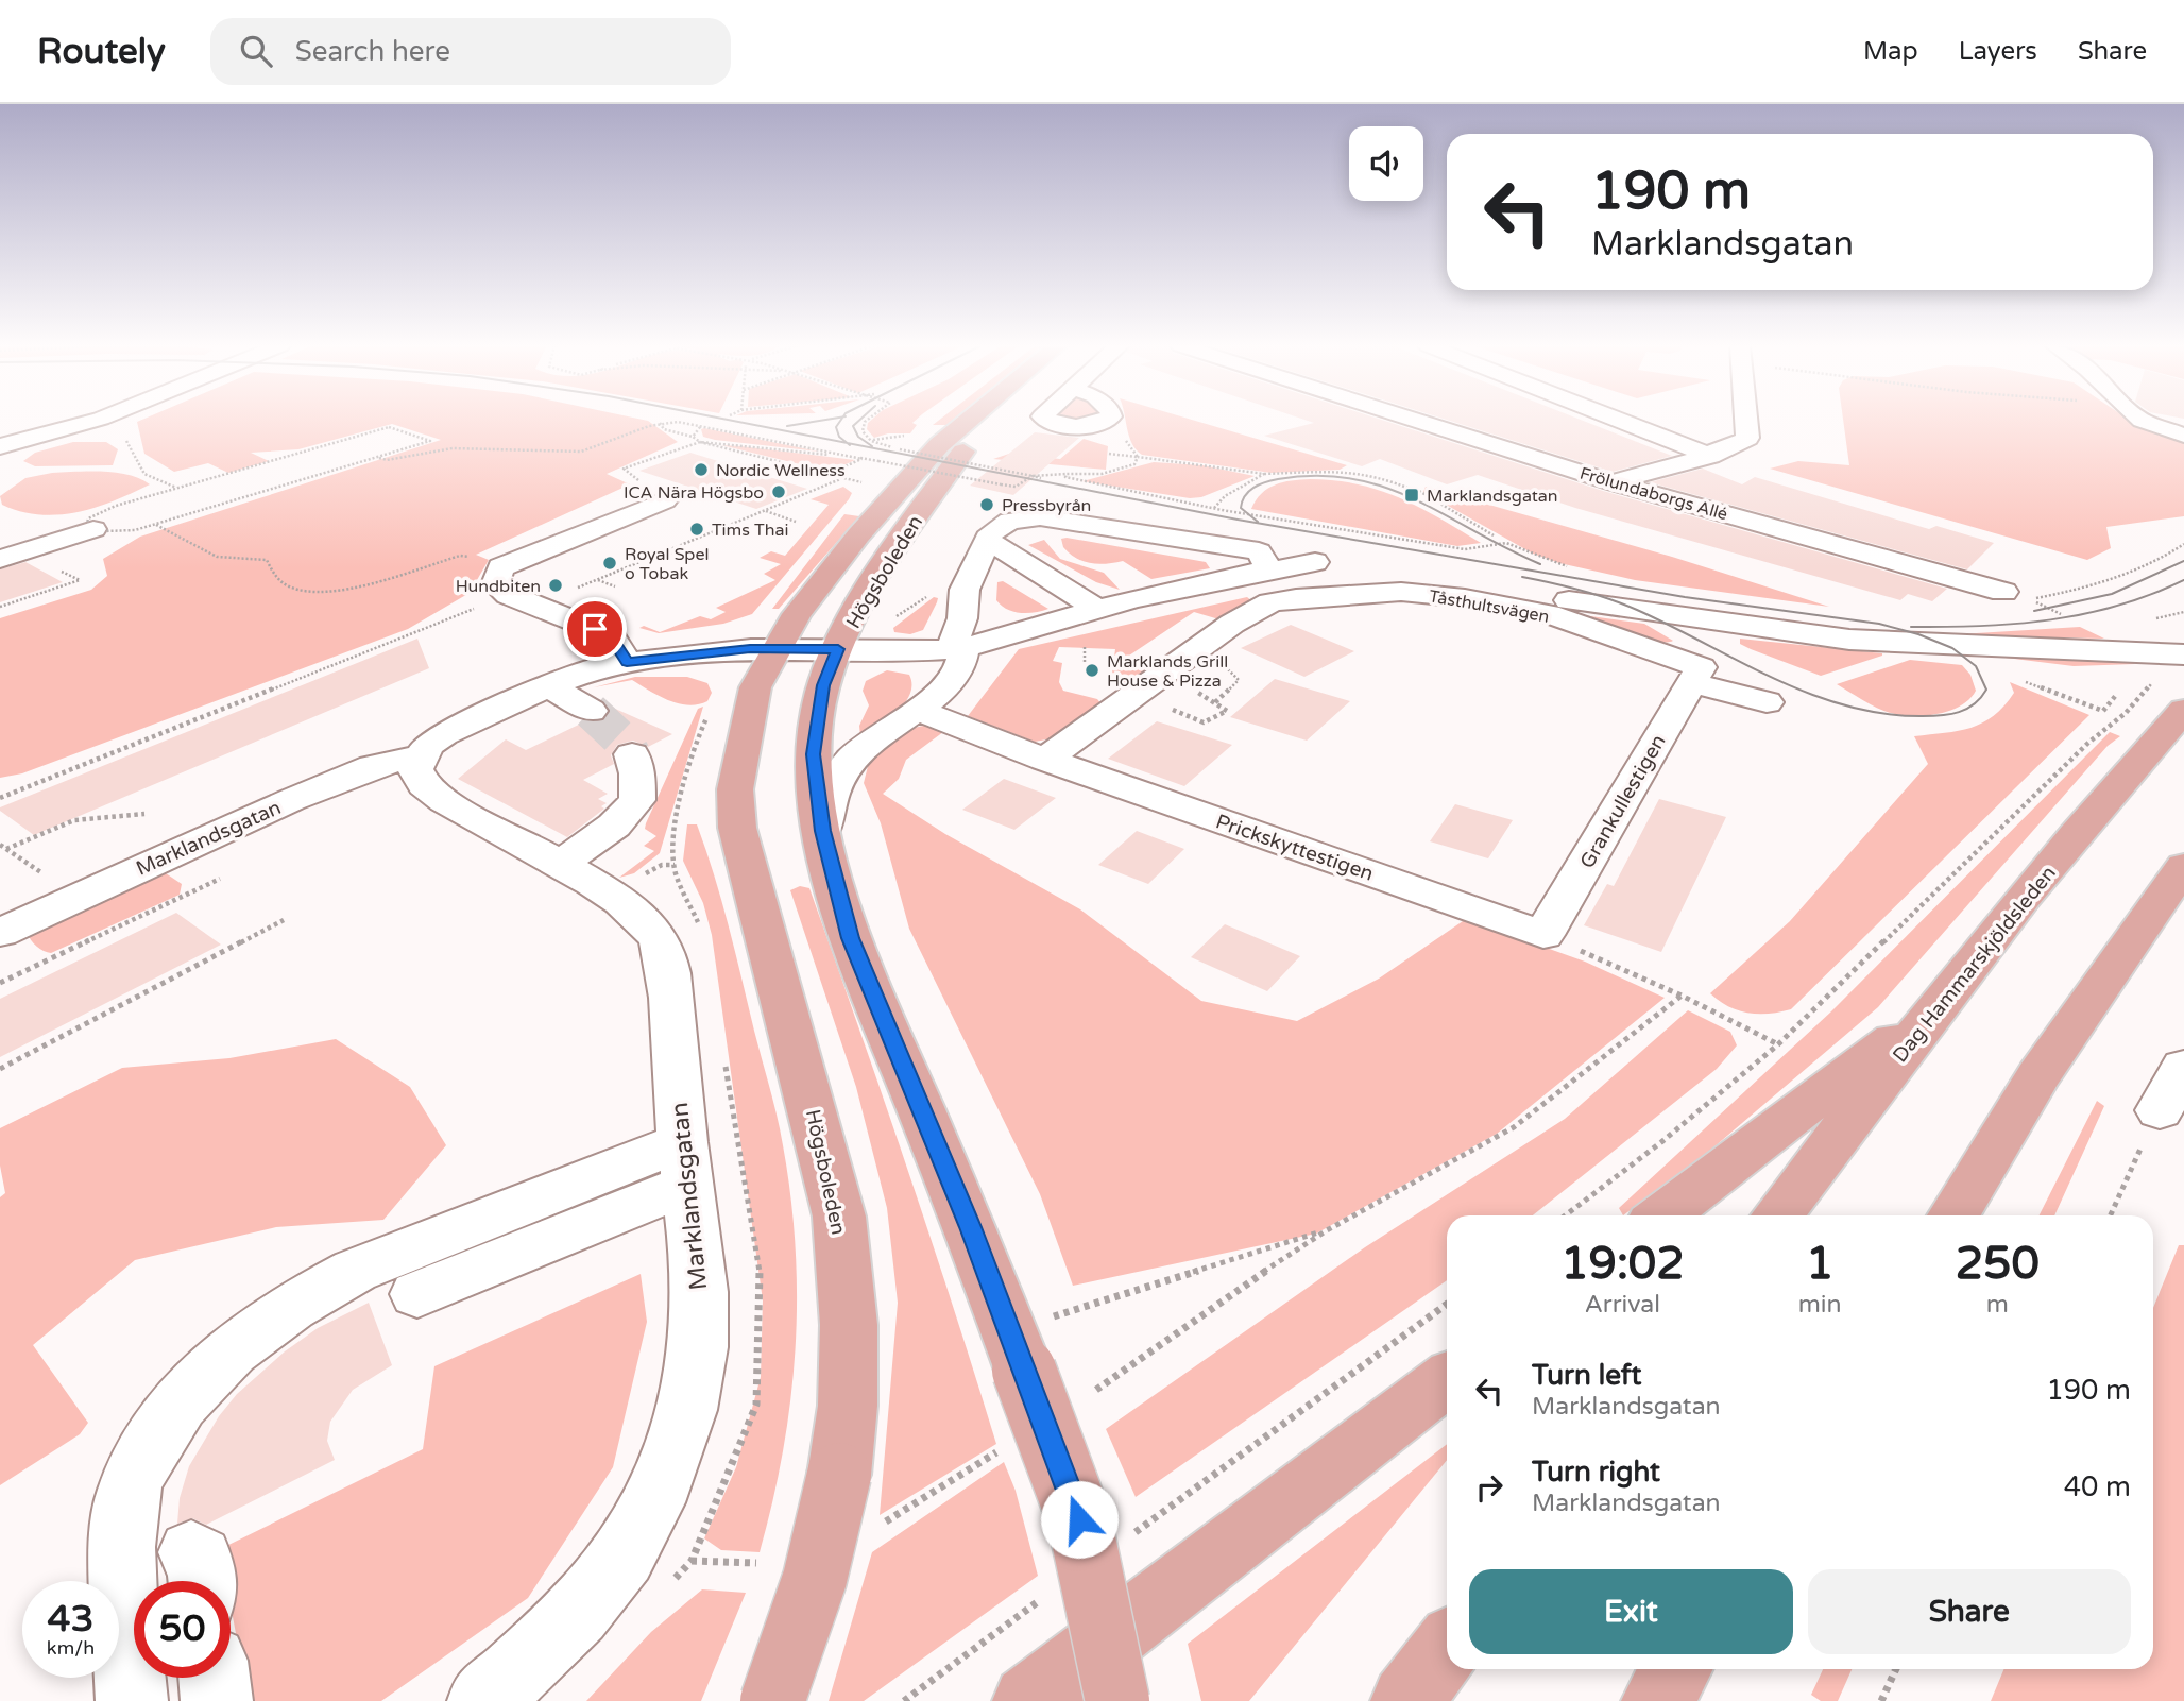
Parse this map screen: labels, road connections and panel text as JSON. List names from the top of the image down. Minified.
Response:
{"streets":{"main road":["Högsboleden","Dag Hammarskjöldsleden"],"street":["Frölundaborgs Allé","Tåsthultsvägen","Grankullestigen","Marklandsgatan","Prickskyttestigen"]},"crossings":[["Högsboleden","Marklandsgatan"],["Tåsthultsvägen","Grankullestigen"],["Tåsthultsvägen","Marklandsgatan"],["Grankullestigen","Prickskyttestigen"]],"places":{"other":["Nordic Wellness","ICA Nära Högsbo","Pressbyrån","Tims Thai","Royal Spel o Tobak","Hundbiten","Marklands Grill House & Pizza"],"transit":["Marklandsgatan"]},"page":{"header":"Routely","search":"Search here","nav":["Map","Layers","Share"],"turn":["190 m","Marklandsgatan"],"eta":["19:02","Arrival","1","min","250","m"],"list":[{"name":"Turn left","note":"Marklandsgatan","value":"190 m"},{"name":"Turn right","note":"Marklandsgatan","value":"40 m"}],"buttons":["Exit","Share"],"speed":"43 km/h","limit":"50"}}
